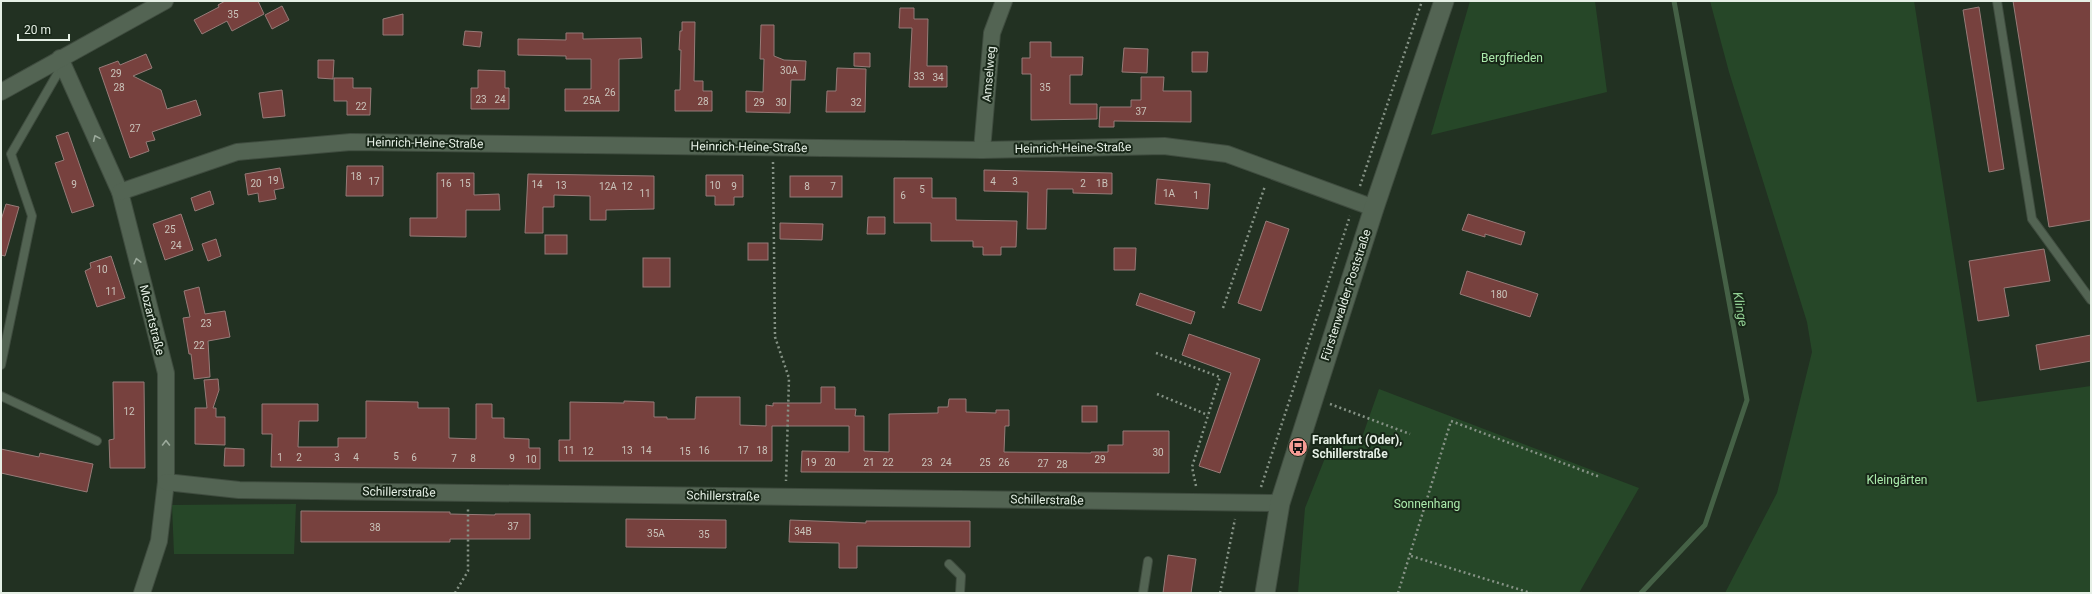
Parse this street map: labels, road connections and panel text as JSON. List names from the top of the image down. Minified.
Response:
{"streets":{"street":["Amselweg","Heinrich-Heine-Straße","Fürstenwalder Poststraße","Mozartstraße","Schillerstraße"]},"crossings":[["Amselweg","Heinrich-Heine-Straße"],["Heinrich-Heine-Straße","Fürstenwalder Poststraße"],["Heinrich-Heine-Straße","Mozartstraße"],["Fürstenwalder Poststraße","Schillerstraße"],["Mozartstraße","Schillerstraße"]],"one_way":["Mozartstraße"],"water":["Klinge"],"parks":["Bergfrieden","Kleingärten","Sonnenhang"],"places":{"bus stop":["Frankfurt (Oder), Schillerstraße"]},"house_numbers":["35","30A","29","33","34","28","35","26","23","24","25A","28","29","30","32","22","37","27","18","19","17","4","3","20","16","15","2","1B","9","14","13","10","12A","12","9","8","7","5","11","1A","6","1","25","24","10","11","180","23","22","12","11","13","14","16","17","18","12","15","30","5","1","2","3","4","6","7","8","9","10","29","19","20","21","22","23","24","25","26","27","28","37","38","34B","35A","35"],"scale_bar":"20 m"}
